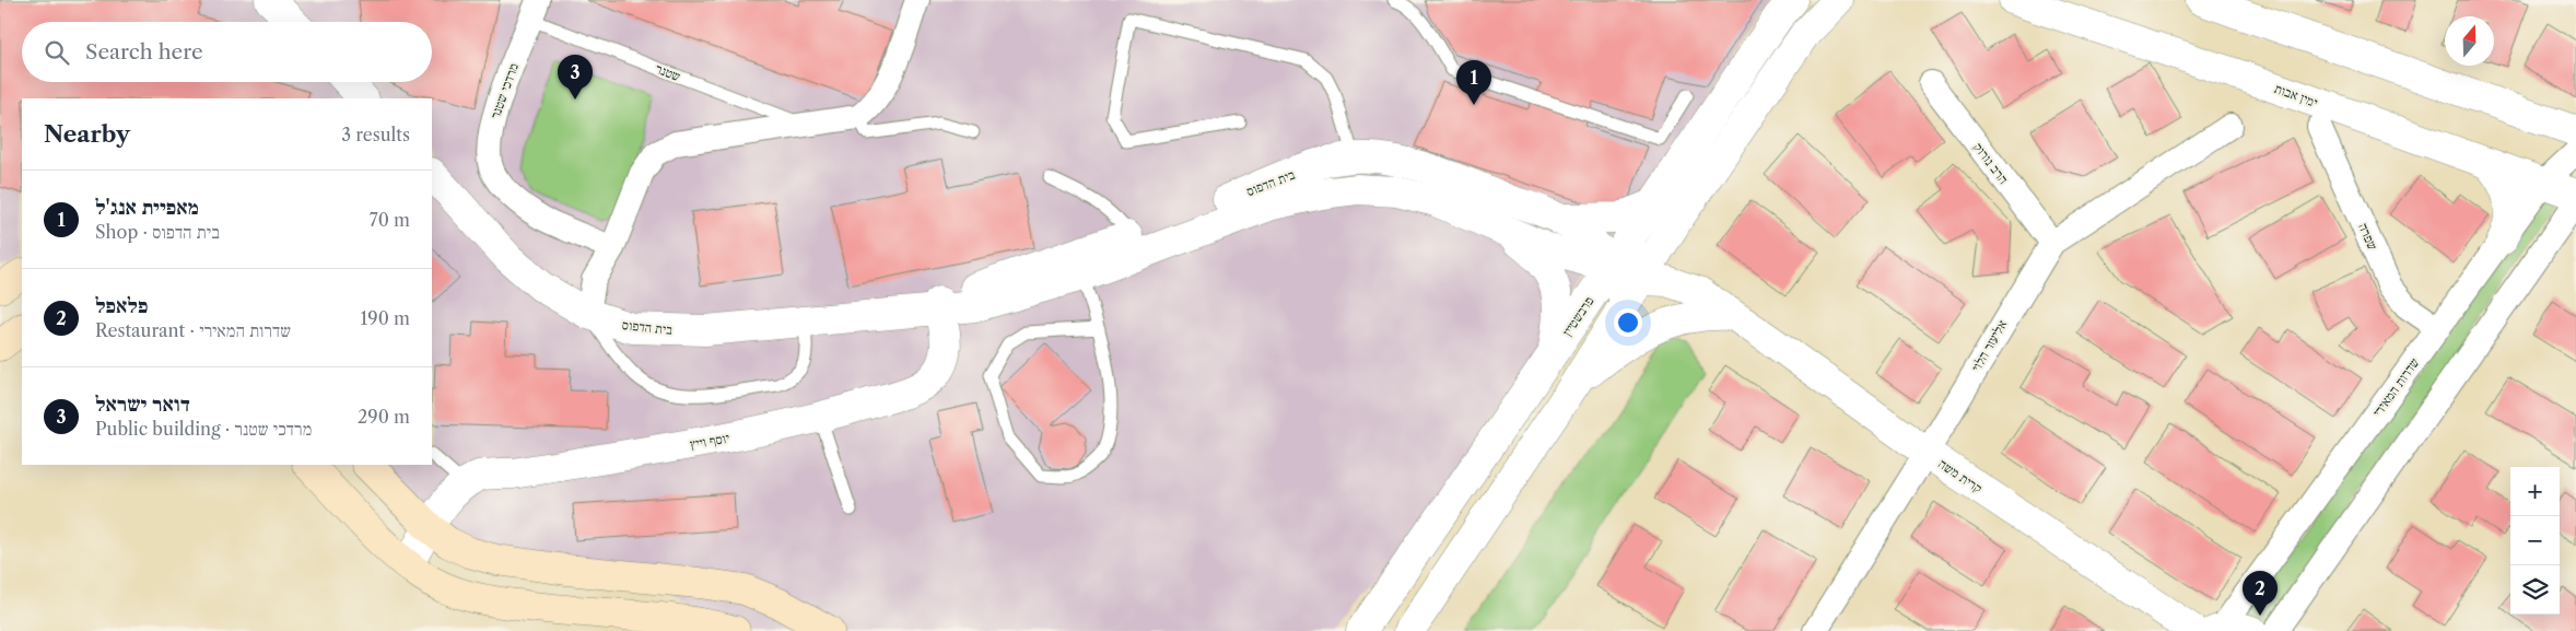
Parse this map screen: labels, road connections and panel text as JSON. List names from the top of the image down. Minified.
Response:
{"streets":{"street":["מרדכי שטנר","ימין אבות","הרב נורוק","בית הדפוס","שפרה","פרבשטיין","אליעזר הלוי","שדרות המאירי","יוסף וייץ","קרית משה"],"lane":["שטנר"]},"crossings":[["שטנר","מרדכי שטנר"],["ימין אבות","שדרות המאירי"],["הרב נורוק","אליעזר הלוי"],["בית הדפוס","פרבשטיין"],["בית הדפוס","יוסף וייץ"],["בית הדפוס","קרית משה"],["שפרה","שדרות המאירי"],["פרבשטיין","קרית משה"],["אליעזר הלוי","קרית משה"],["שדרות המאירי","קרית משה"]],"north":"top","page":{"search":"Search here","pins":["3","1","2"],"heading":["Nearby","3 results"],"list":[{"mark":"1","name":"מאפיית אנג'ל","note":"Shop · בית הדפוס","value":"70 m"},{"mark":"2","name":"פלאפל","note":"Restaurant · שדרות המאירי","value":"190 m"},{"mark":"3","name":"דואר ישראל","note":"Public building · מרדכי שטנר","value":"290 m"}],"map_buttons":["+","−"]}}
